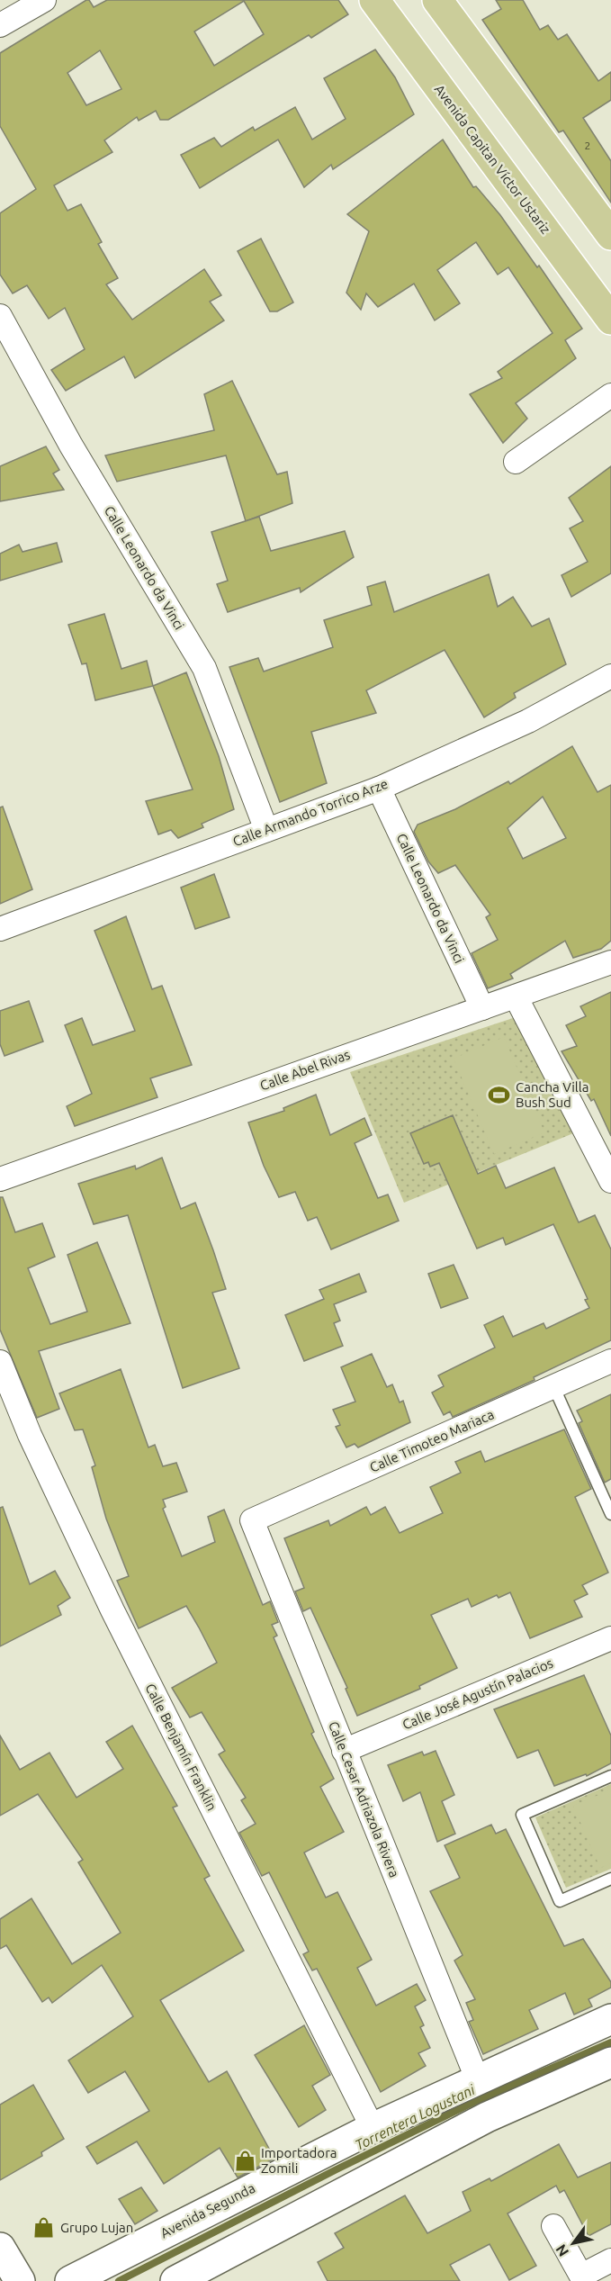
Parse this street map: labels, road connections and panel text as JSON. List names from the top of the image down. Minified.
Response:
{"streets":{"main road":["Avenida Capitan Víctor Ustariz","Avenida Segunda"],"street":["Calle Leonardo da Vinci","Calle Armando Torrico Arze","Calle Abel Rivas","Calle Timoteo Mariaca","Calle José Agustín Palacios","Calle Benjamín Franklin","Calle Cesar Adriazola Rivera"]},"crossings":[["Calle Leonardo da Vinci","Calle Armando Torrico Arze"],["Calle Leonardo da Vinci","Calle Abel Rivas"],["Calle Timoteo Mariaca","Calle Cesar Adriazola Rivera"],["Calle José Agustín Palacios","Calle Cesar Adriazola Rivera"],["Calle Benjamín Franklin","Avenida Segunda"],["Calle Cesar Adriazola Rivera","Avenida Segunda"]],"water":["Torrentera Logustani"],"places":{"sports":["Cancha Villa Bush Sud"],"shop":["Importadora Zomili","Grupo Lujan"]},"house_numbers":["2"],"north":"bottom left"}
